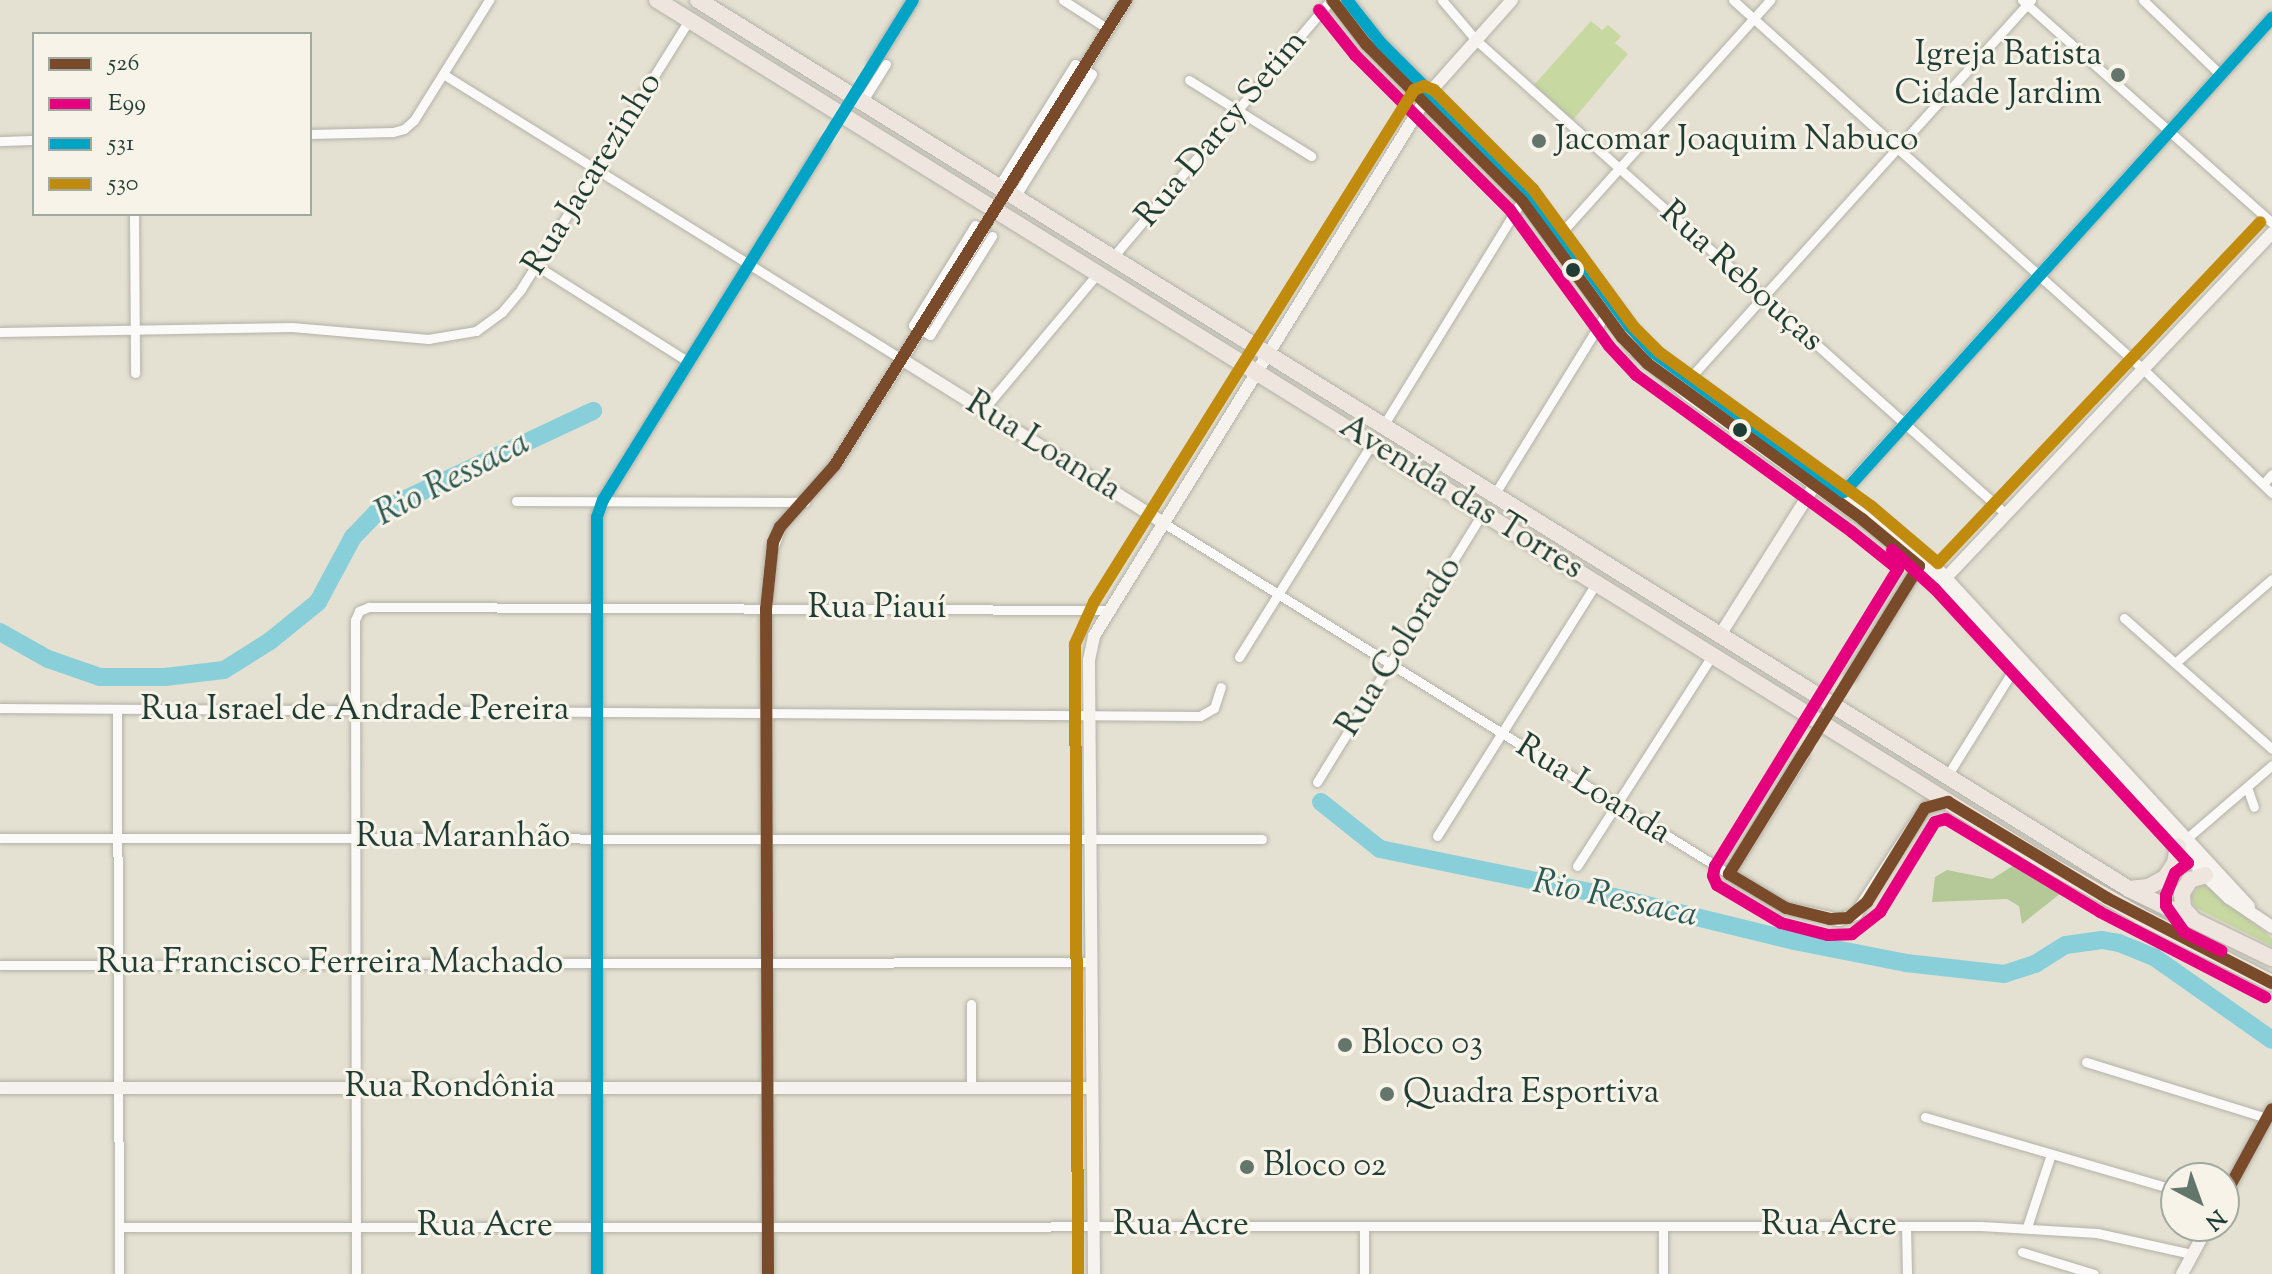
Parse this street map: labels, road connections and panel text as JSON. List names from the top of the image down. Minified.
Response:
{"streets":{"highway":["Avenida das Torres"],"main road":["Rua Loanda","Rua Rondônia"],"street":["Rua Darcy Setim","Rua Jacarezinho","Rua Rebouças","Rua Piauí","Rua Colorado","Rua Israel de Andrade Pereira","Rua Maranhão","Rua Francisco Ferreira Machado","Rua Acre"]},"crossings":[["Rua Darcy Setim","Avenida das Torres"],["Rua Jacarezinho","Rua Loanda"],["Rua Jacarezinho","Avenida das Torres"],["Rua Loanda","Avenida das Torres"],["Rua Loanda","Rua Colorado"],["Avenida das Torres","Rua Colorado"],["Rua Piauí","Rua Israel de Andrade Pereira"]],"water":["Rio Ressaca"],"places":["Igreja Batista Cidade Jardim","Jacomar Joaquim Nabuco","Bloco 03","Quadra Esportiva","Bloco 02"],"lines":["transit line 526","transit line 531","transit line E99","transit line 530"],"legend":["526","E99","531","530"],"north":"bottom right"}
